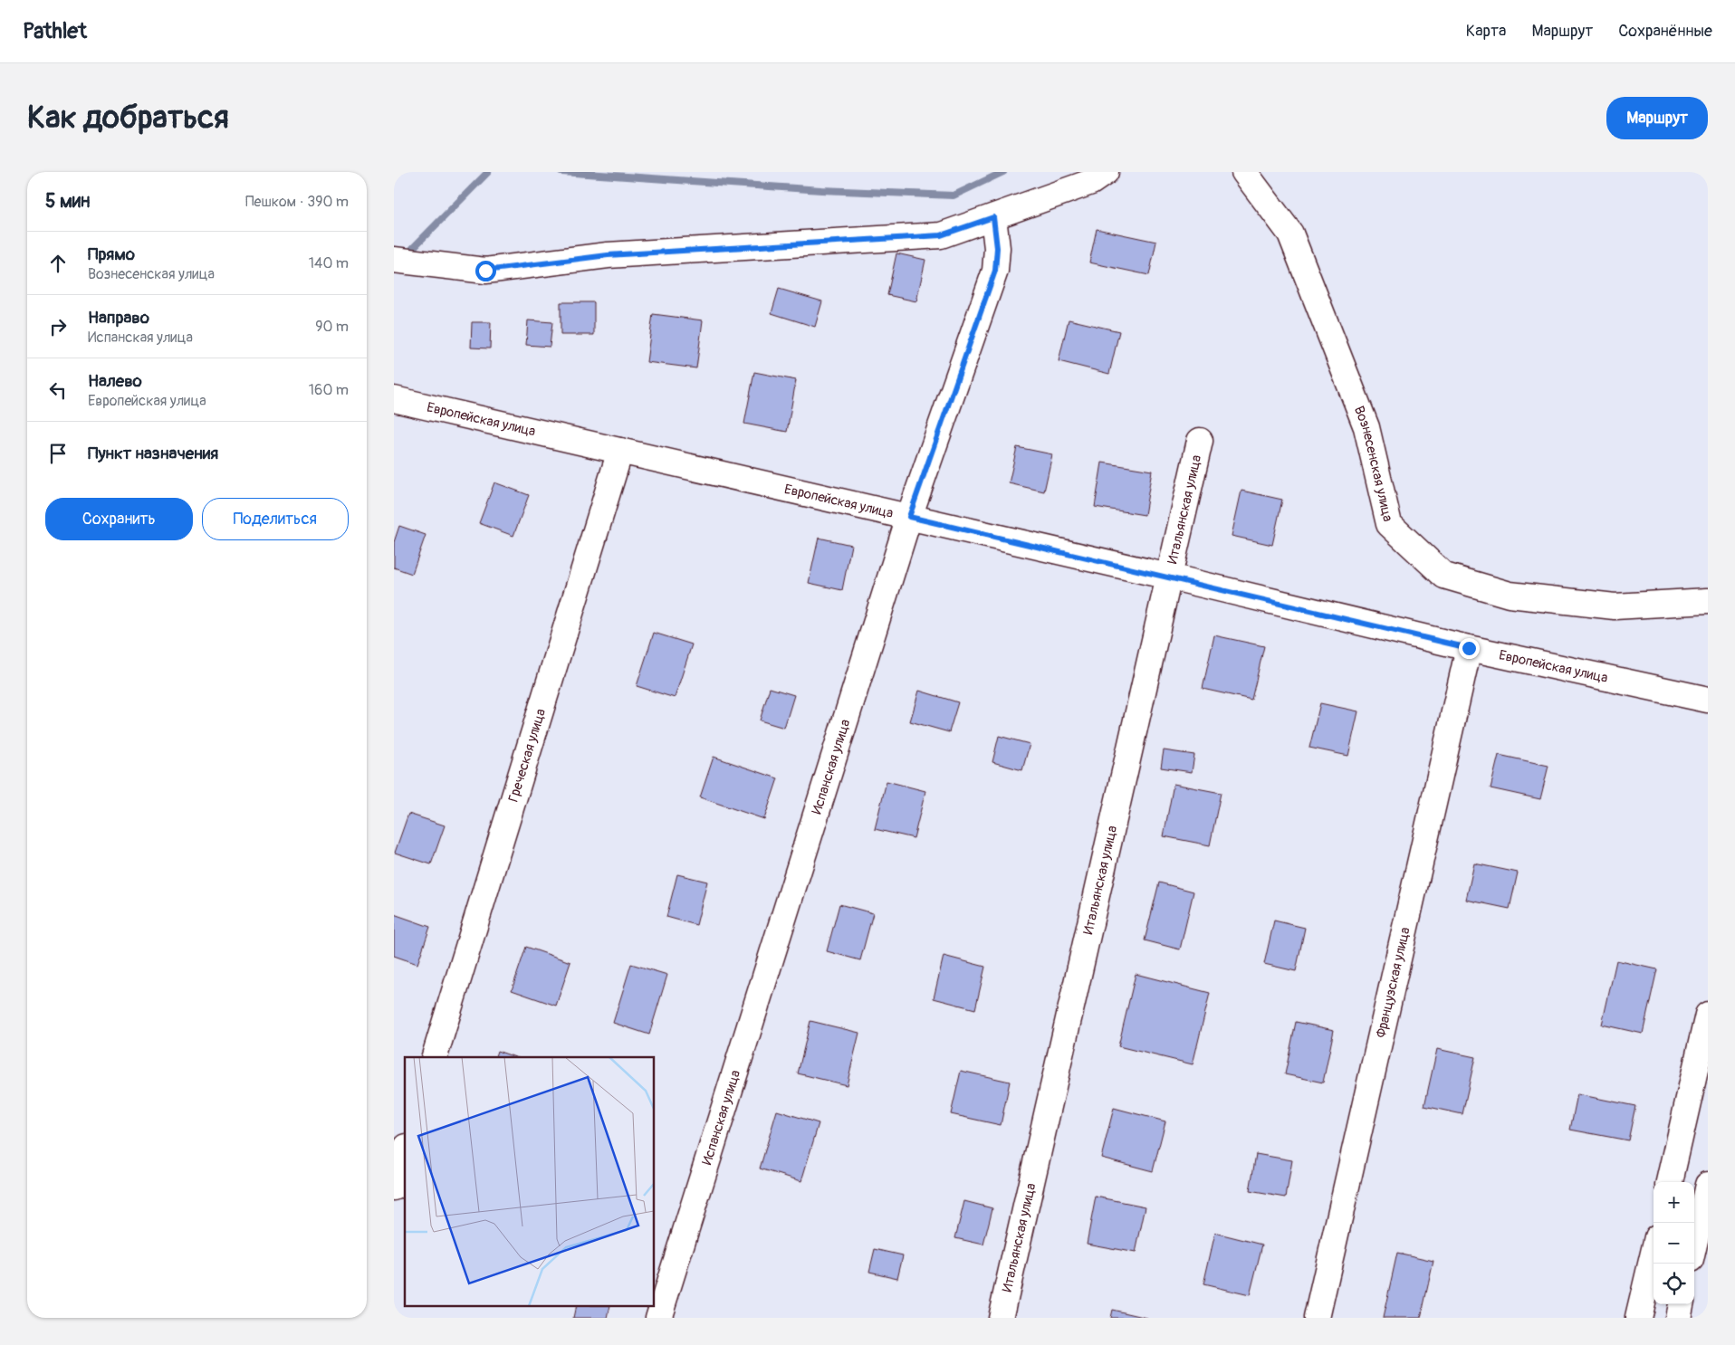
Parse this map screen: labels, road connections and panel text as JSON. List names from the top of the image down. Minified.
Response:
{"streets":{"street":["Европейская улица","Вознесенская улица","Итальянская улица","Греческая улица","Испанская улица","Французская улица"]},"crossings":[["Европейская улица","Итальянская улица"],["Европейская улица","Греческая улица"],["Европейская улица","Испанская улица"],["Европейская улица","Французская улица"]],"page":{"header":"Pathlet","nav":["Карта","Маршрут","Сохранённые"],"buttons":["Маршрут",["Сохранить","Поделиться"]],"title":"Как добраться","heading":["5 мин","Пешком · 390 m"],"list":[["Прямо","Вознесенская улица","140 m"],["Направо","Испанская улица","90 m"],["Налево","Европейская улица","160 m"],"Пункт назначения"],"map_buttons":["+","−"]}}
